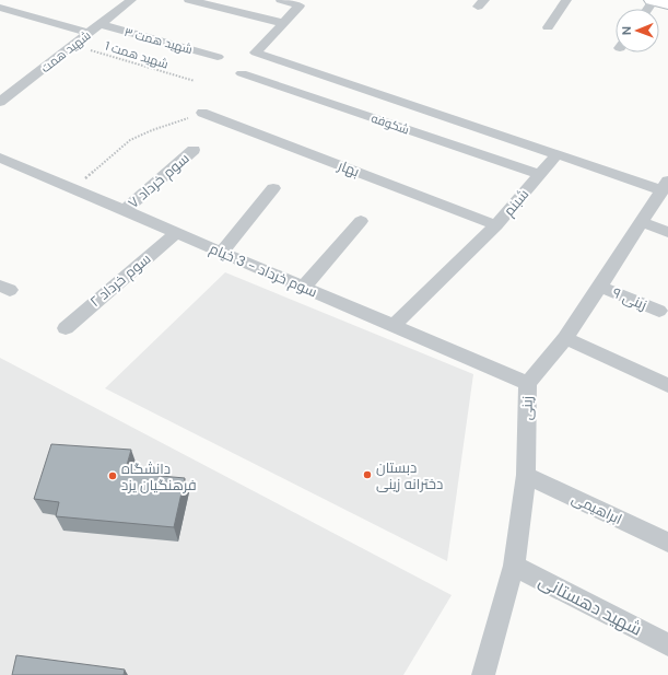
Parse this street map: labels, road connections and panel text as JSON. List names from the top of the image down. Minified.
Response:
{"streets":{"street":["شهید همت ۳","شهید همت","شکوفه","بهار","سوم خرداد ۷","شبنم","سوم خرداد - 3 خیام","سوم خرداد ۲","زینی ۹","زینی","ابراهیمی","شهید دهستانی"],"path":["شهید همت 1"]},"crossings":[["شهید همت ۳","شهید همت"],["شهید همت","شهید همت 1"],["شکوفه","شبنم"],["بهار","شبنم"],["سوم خرداد ۷","سوم خرداد - 3 خیام"],["شبنم","سوم خرداد - 3 خیام"],["سوم خرداد - 3 خیام","سوم خرداد ۲"],["سوم خرداد - 3 خیام","زینی"],["زینی ۹","زینی"],["زینی","ابراهیمی"],["زینی","شهید دهستانی"]],"places":["دبستان دخترانه زینی","دانشگاه فرهنگیان یزد"],"north":"left"}
